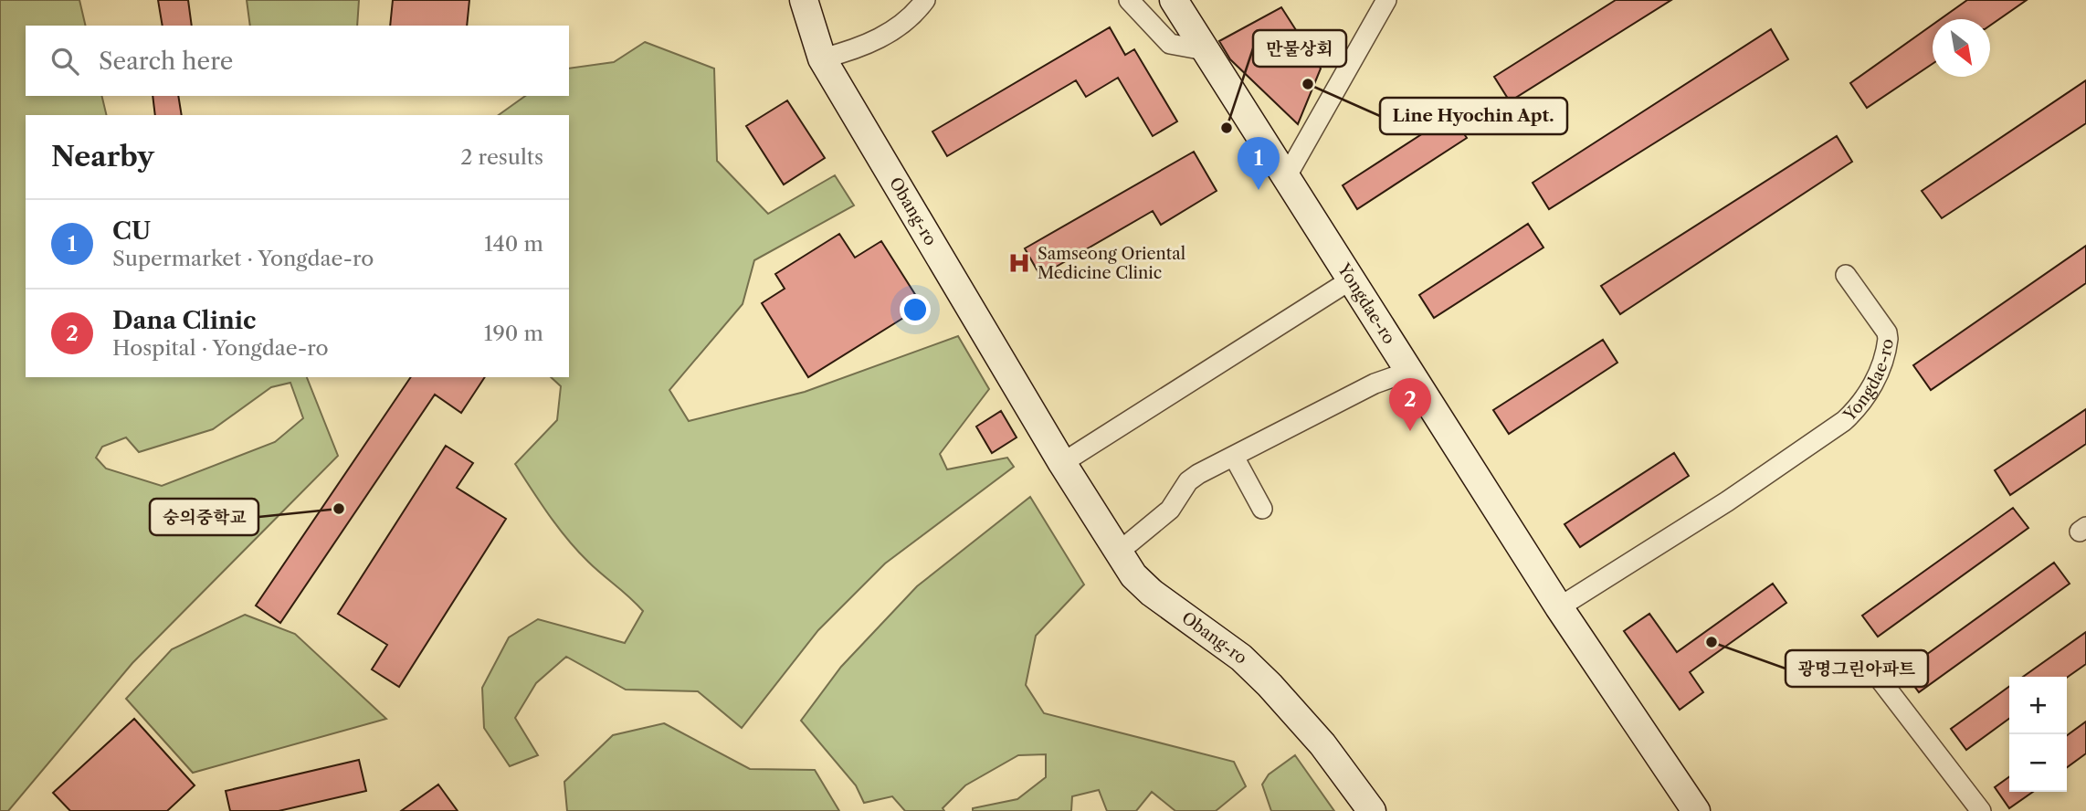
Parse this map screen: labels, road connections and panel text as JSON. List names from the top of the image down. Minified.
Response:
{"streets":{"main road":["Obang-ro","Yongdae-ro"]},"places":{"other":["Line Hyochin Apt.","만물상회","숭의중학교","광명그린아파트"],"hospital":["Samseong Oriental Medicine Clinic"]},"north":"bottom right","page":{"search":"Search here","heading":["Nearby","2 results"],"pins":["1","2"],"list":[{"mark":"1","name":"CU","note":"Supermarket · Yongdae-ro","value":"140 m"},{"mark":"2","name":"Dana Clinic","note":"Hospital · Yongdae-ro","value":"190 m"}],"map_buttons":["+","−"]}}
